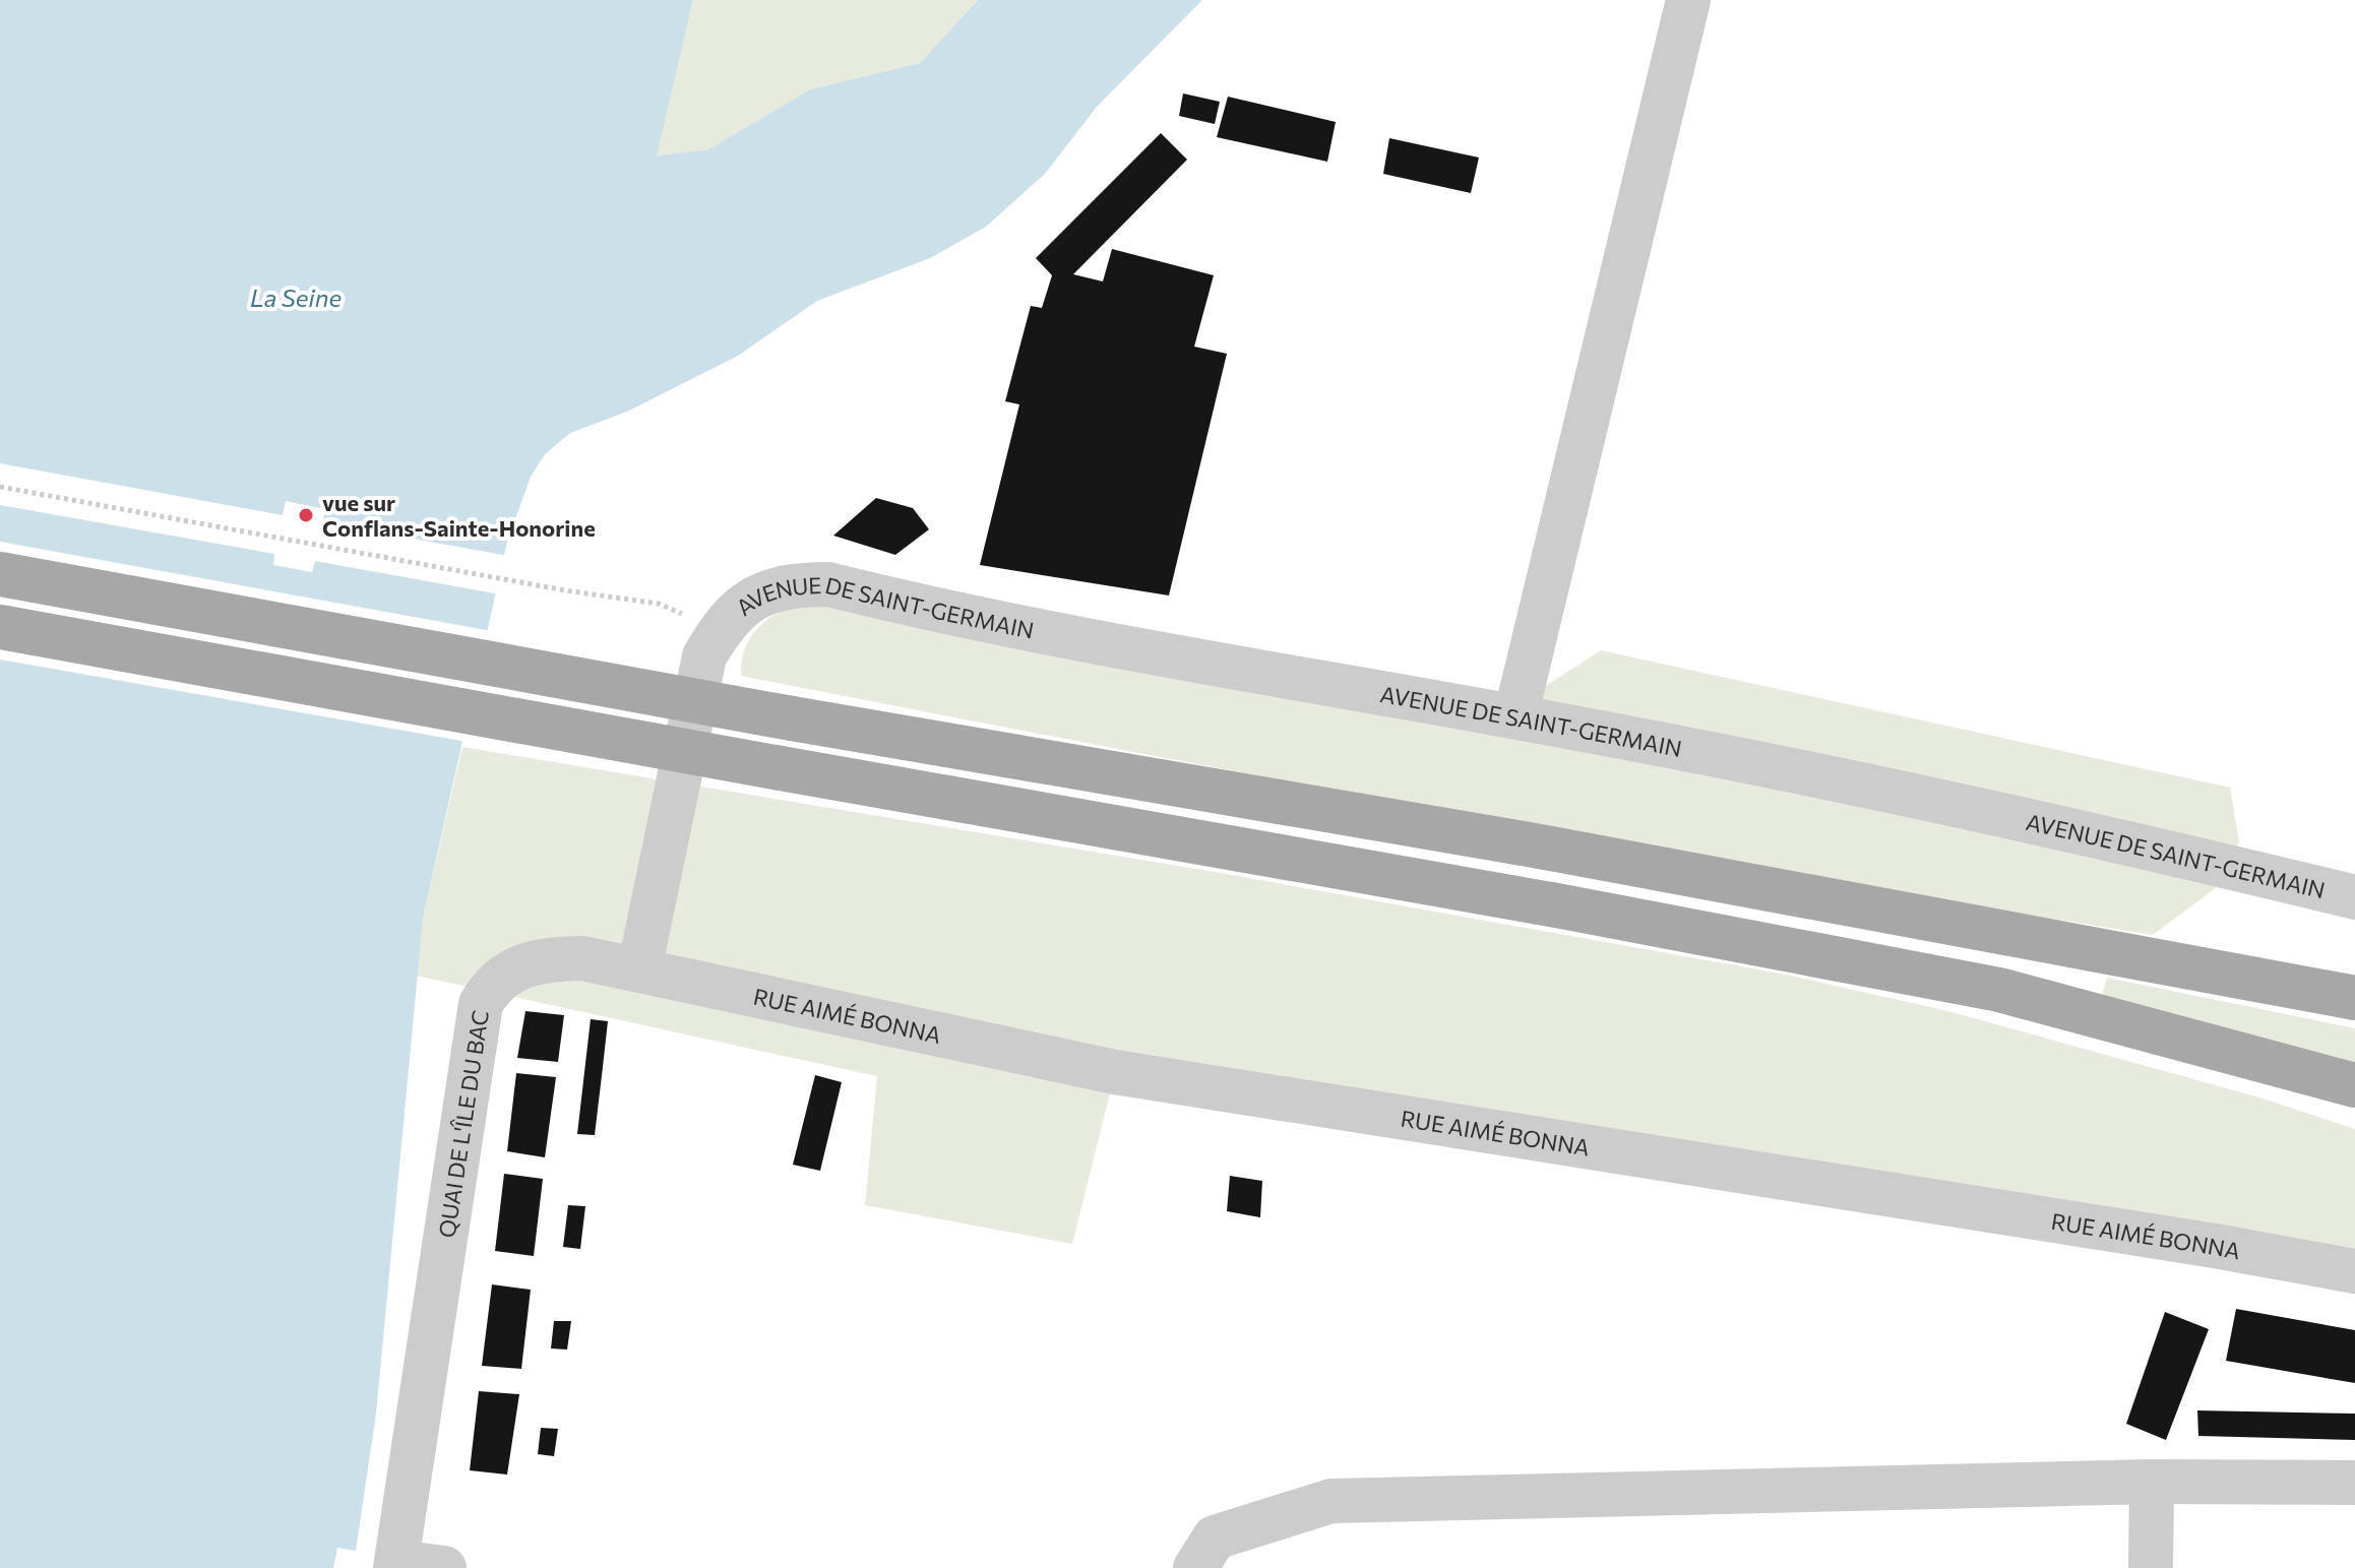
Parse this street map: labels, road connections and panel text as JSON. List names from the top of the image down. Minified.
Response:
{"streets":{"street":["AVENUE DE SAINT-GERMAIN","RUE AIMÉ BONNA","QUAI DE L'ÎLE DU BAC"]},"crossings":[["RUE AIMÉ BONNA","QUAI DE L'ÎLE DU BAC"]],"water":["La Seine"],"places":["vue sur Conflans-Sainte-Honorine"]}
